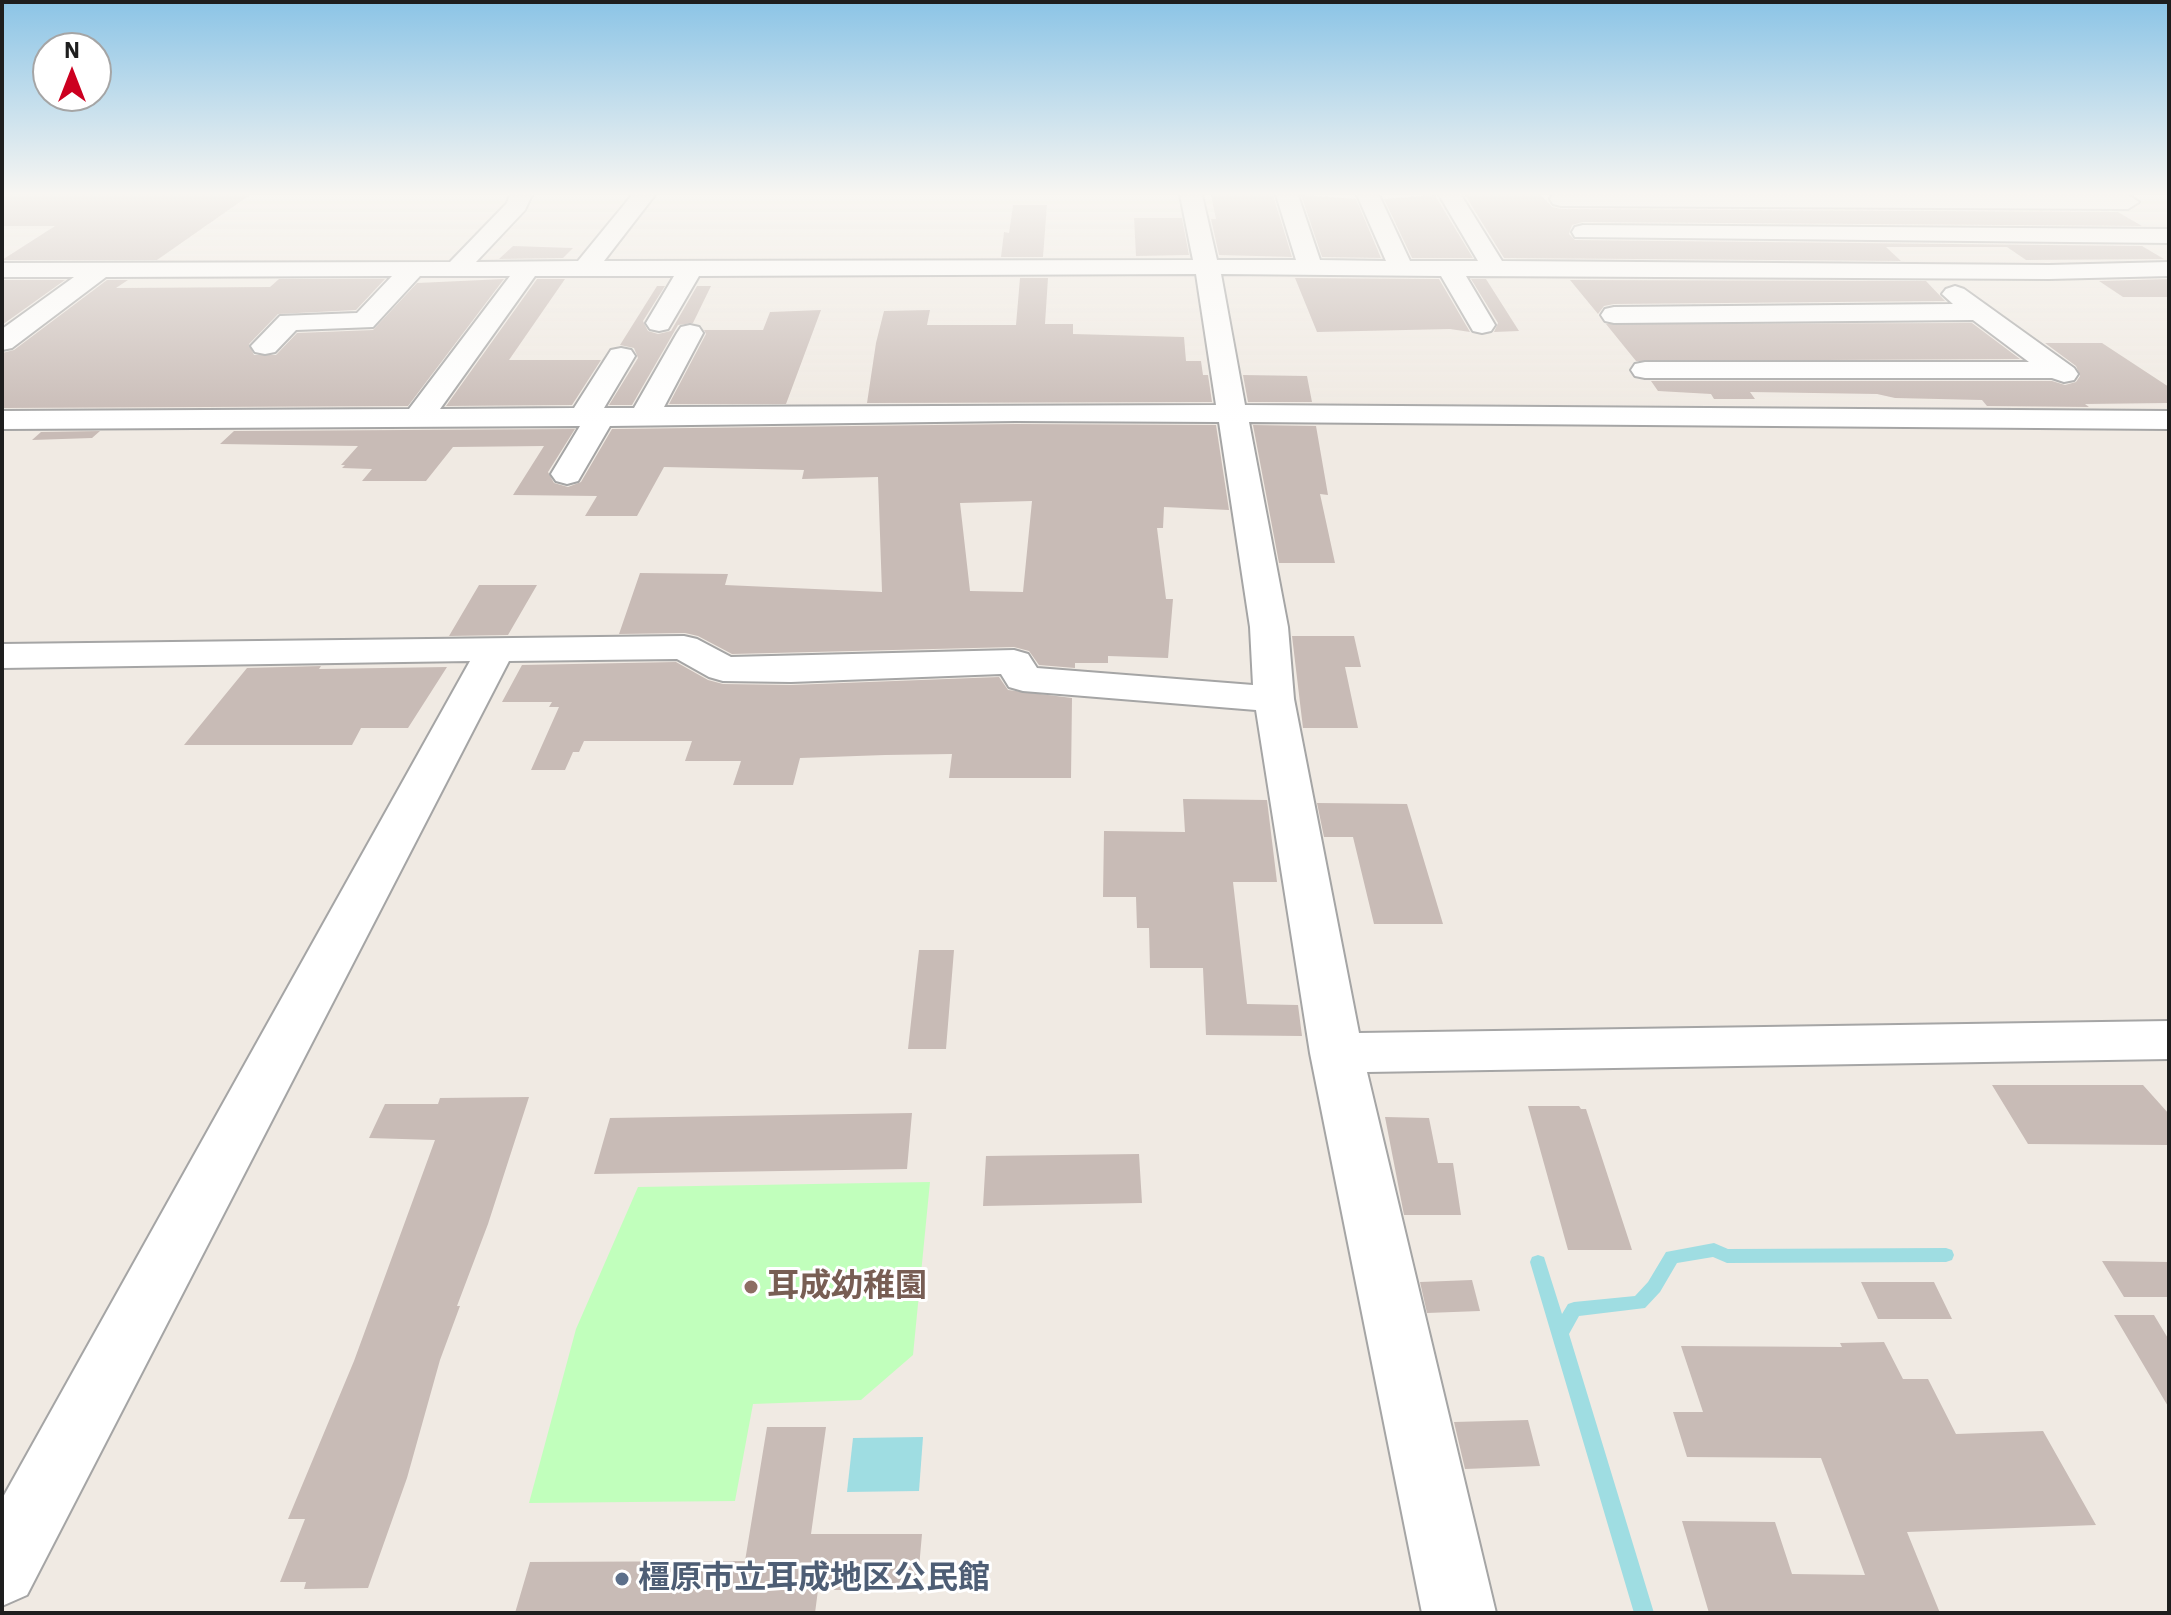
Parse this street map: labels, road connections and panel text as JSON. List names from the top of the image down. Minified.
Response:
{"places":["耳成幼稚園","橿原市立耳成地区公民館"],"north":"top"}
